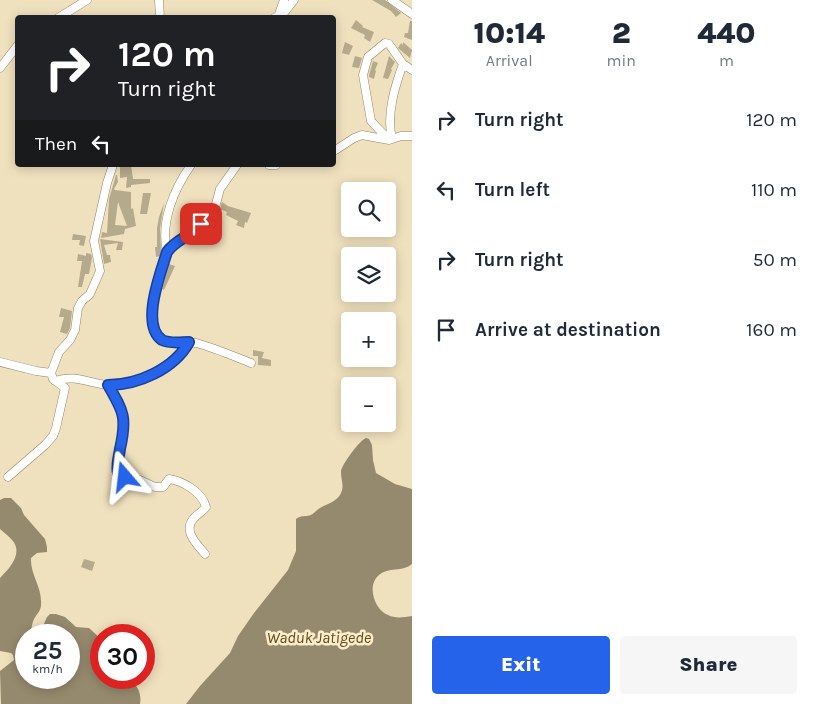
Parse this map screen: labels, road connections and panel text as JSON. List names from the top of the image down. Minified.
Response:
{"water":["Waduk Jatigede"],"page":{"eta":["10:14","Arrival","2","min","440","m"],"turn":["120 m","Turn right"],"list":[{"name":"Turn right","value":"120 m"},{"name":"Turn left","value":"110 m"},{"name":"Turn right","value":"50 m"},{"name":"Arrive at destination","value":"160 m"}],"then":"Then","map_buttons":["+","−"],"speed":"25 km/h","limit":"30","buttons":["Exit","Share"]}}
